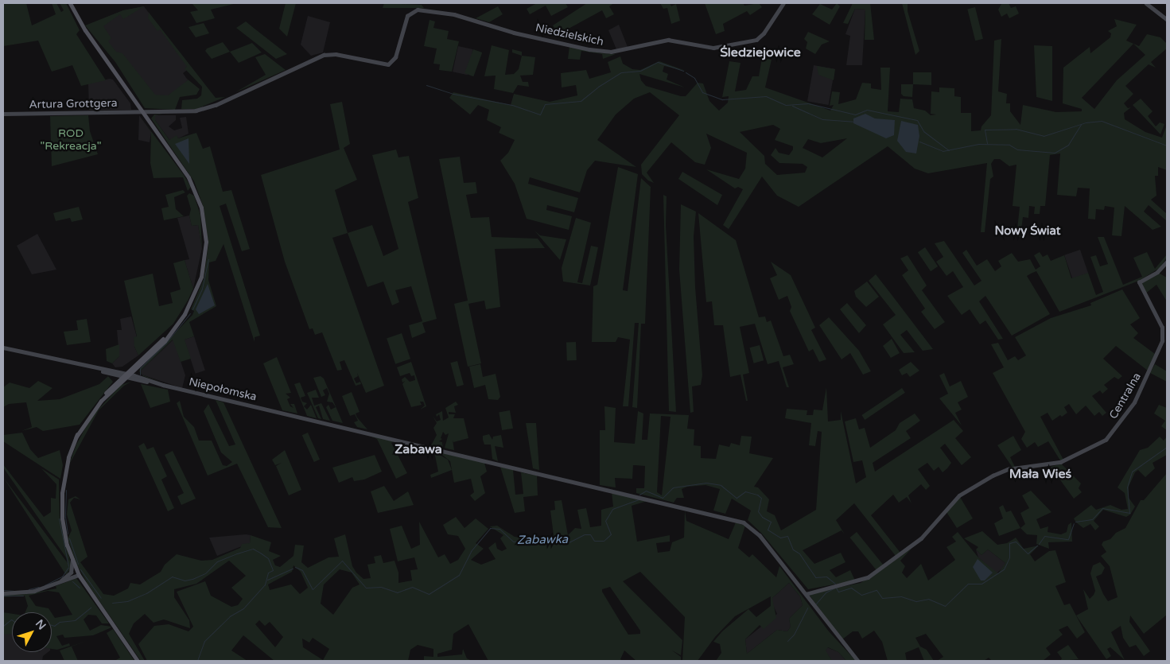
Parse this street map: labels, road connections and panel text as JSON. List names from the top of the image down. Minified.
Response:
{"streets":{"street":["Niedzielskich","Artura Grottgera","Niepołomska","Centralna"]},"crossings":[["Niedzielskich","Artura Grottgera"],["Niepołomska","Centralna"]],"districts":["Śledziejowice","Nowy Świat","Zabawa","Mała Wieś"],"water":["Zabawka"],"parks":["ROD \"Rekreacja\""],"north":"top right"}
